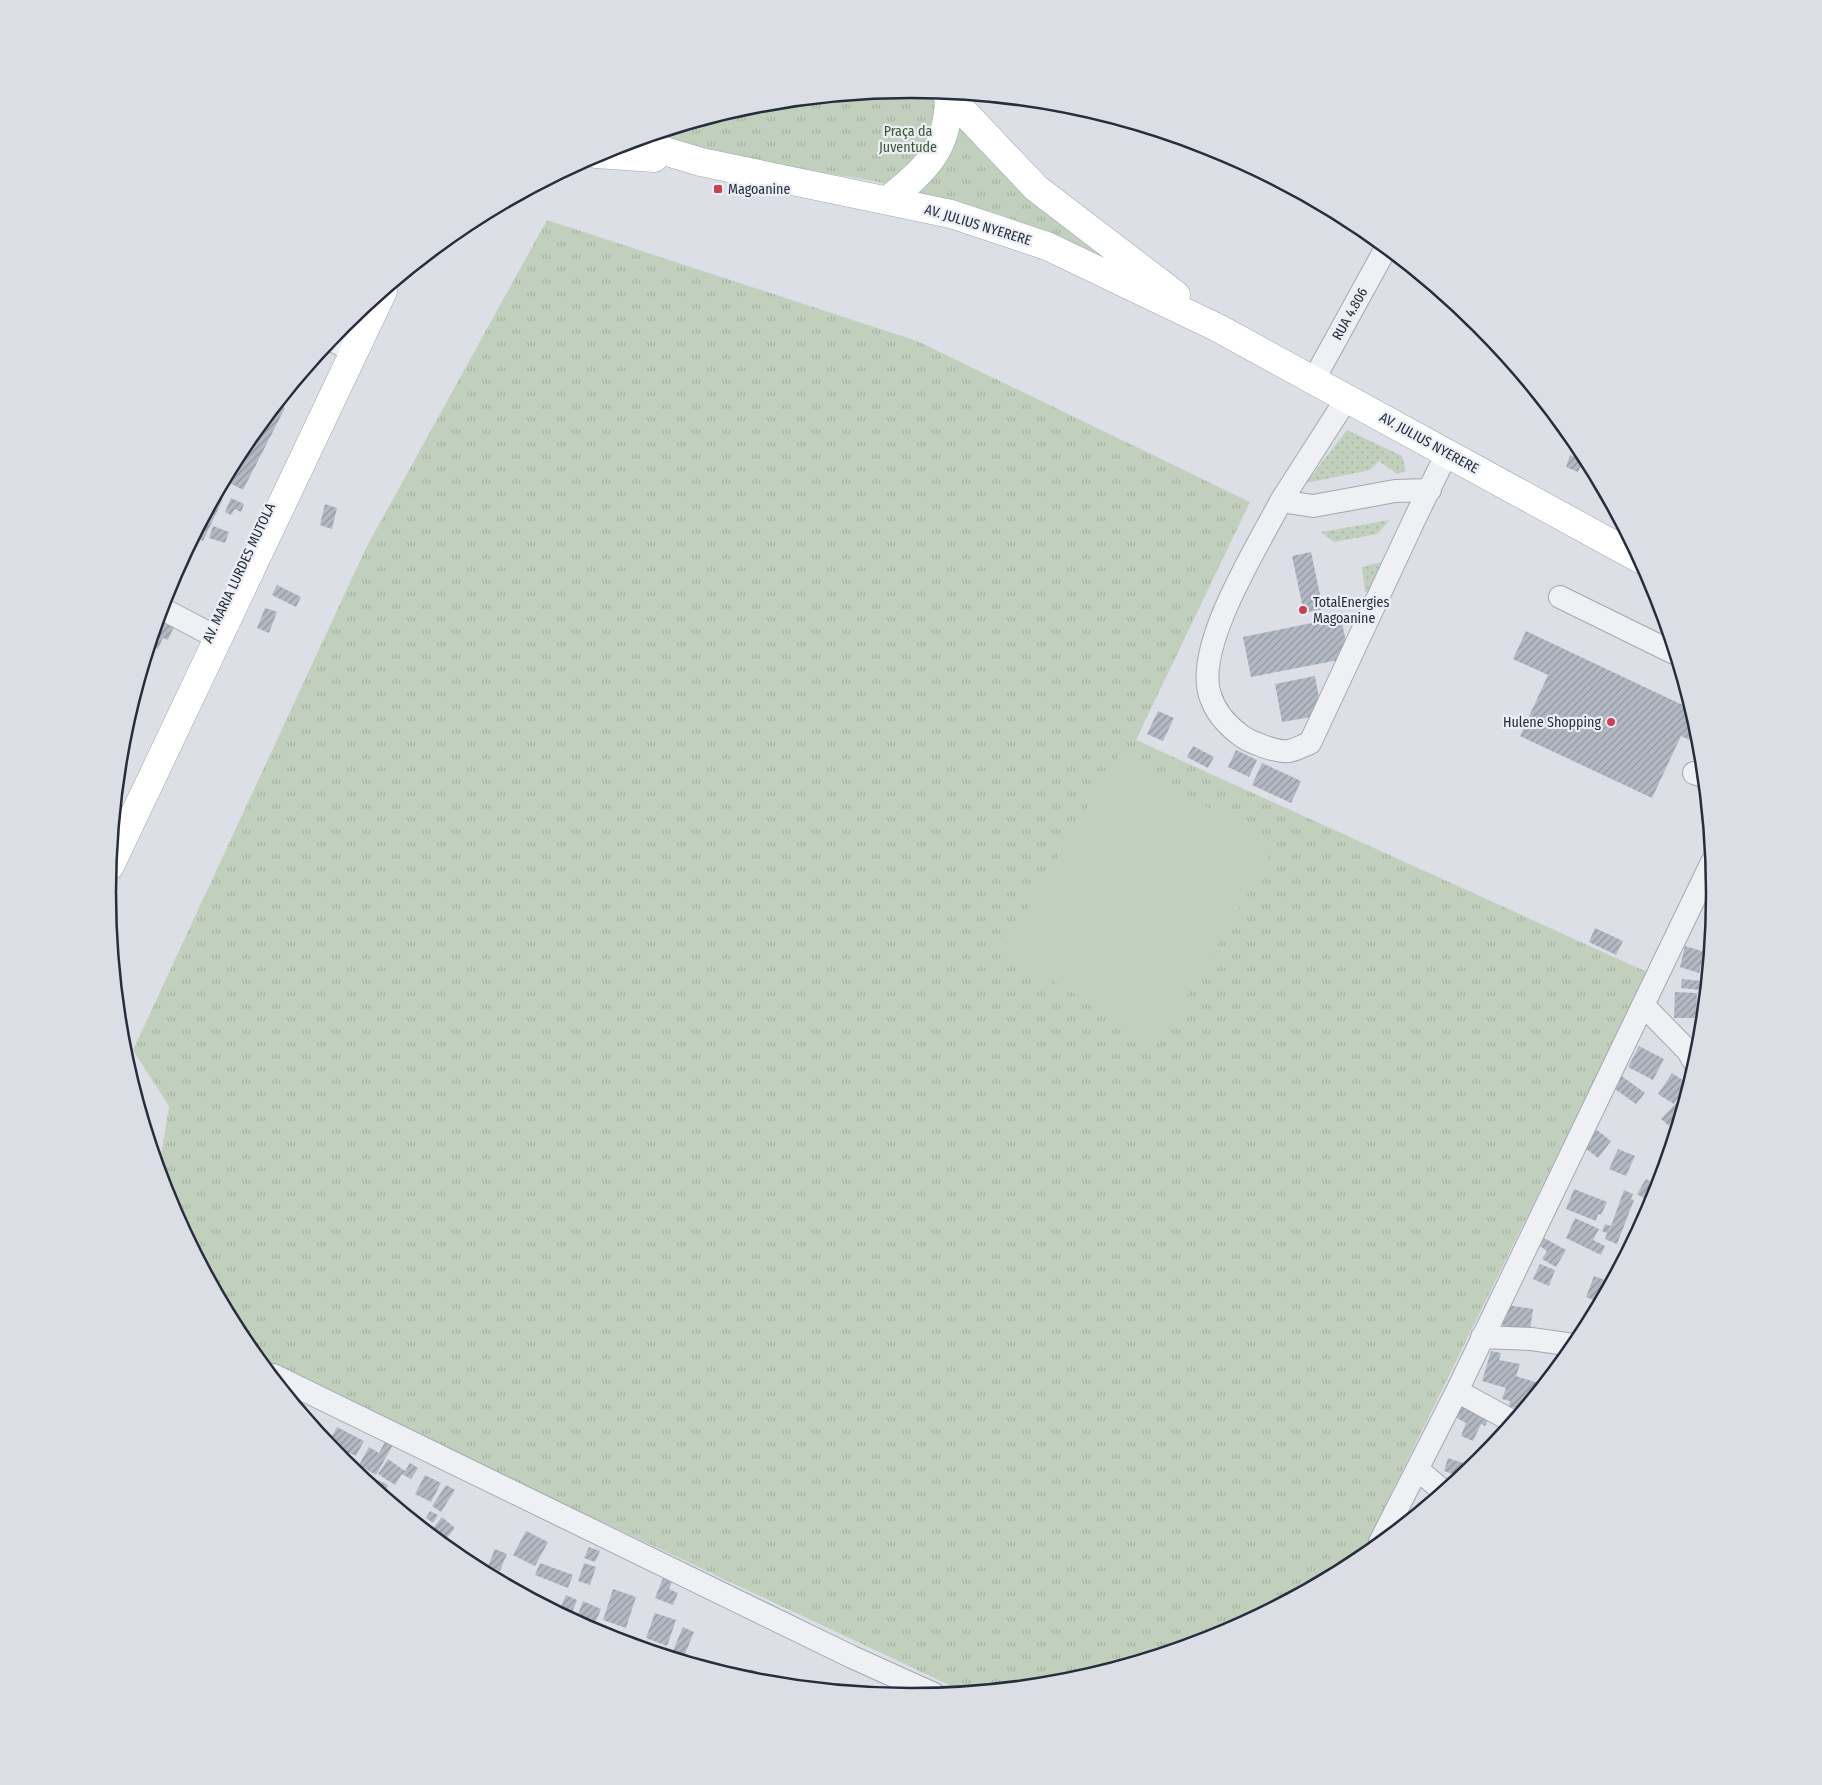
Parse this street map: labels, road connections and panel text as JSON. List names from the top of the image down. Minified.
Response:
{"streets":{"main road":["AV. JULIUS NYERERE","AV. MARIA LURDES MUTOLA"],"street":["RUA 4.806"]},"crossings":[["AV. JULIUS NYERERE","RUA 4.806"]],"parks":["Praça da Juventude"],"places":{"transit":["Magoanine"],"other":["TotalEnergies Magoanine","Hulene Shopping"]}}
